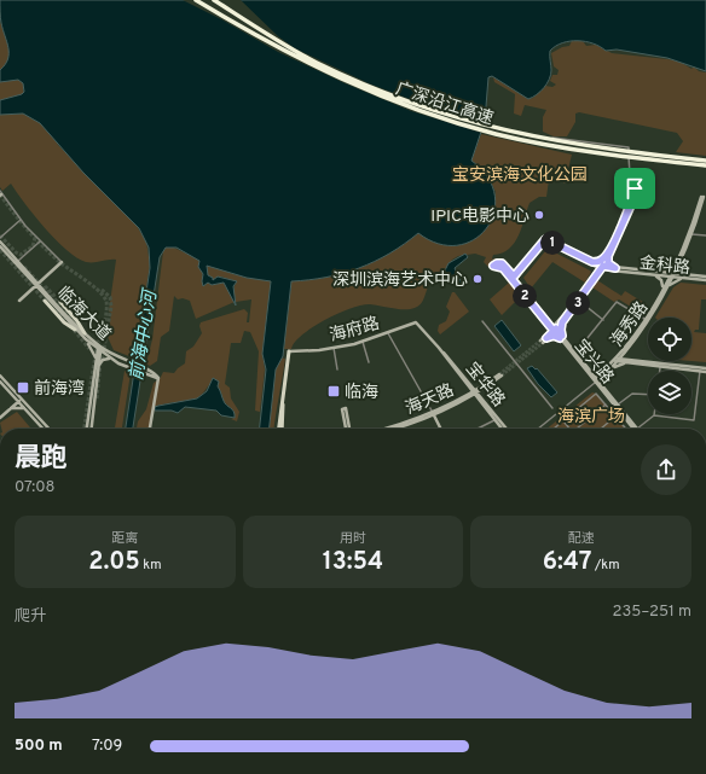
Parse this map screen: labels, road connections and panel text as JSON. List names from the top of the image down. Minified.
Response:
{"streets":{"highway":["广深沿江高速"],"main road":["金科路","临海大道","海秀路","海府路","宝兴路","宝华路","海天路"]},"crossings":[["金科路","海秀路"],["金科路","宝兴路"],["海秀路","宝兴路"],["海府路","宝华路"],["宝华路","海天路"]],"water":["前海中心河"],"parks":["宝安滨海文化公园","海滨广场"],"places":{"other":["IPIC电影中心","深圳滨海艺术中心"],"transit":["前海湾","临海"]},"page":{"pins":["1","2","3"],"heading":["晨跑","07:08"],"stats":[["距离","2.05 km"],["用时","13:54"],["配速","6:47 /km"]],"chart":["爬升","235–251 m"],"list":[{"name":"500 m","note":"7:09"}]}}
